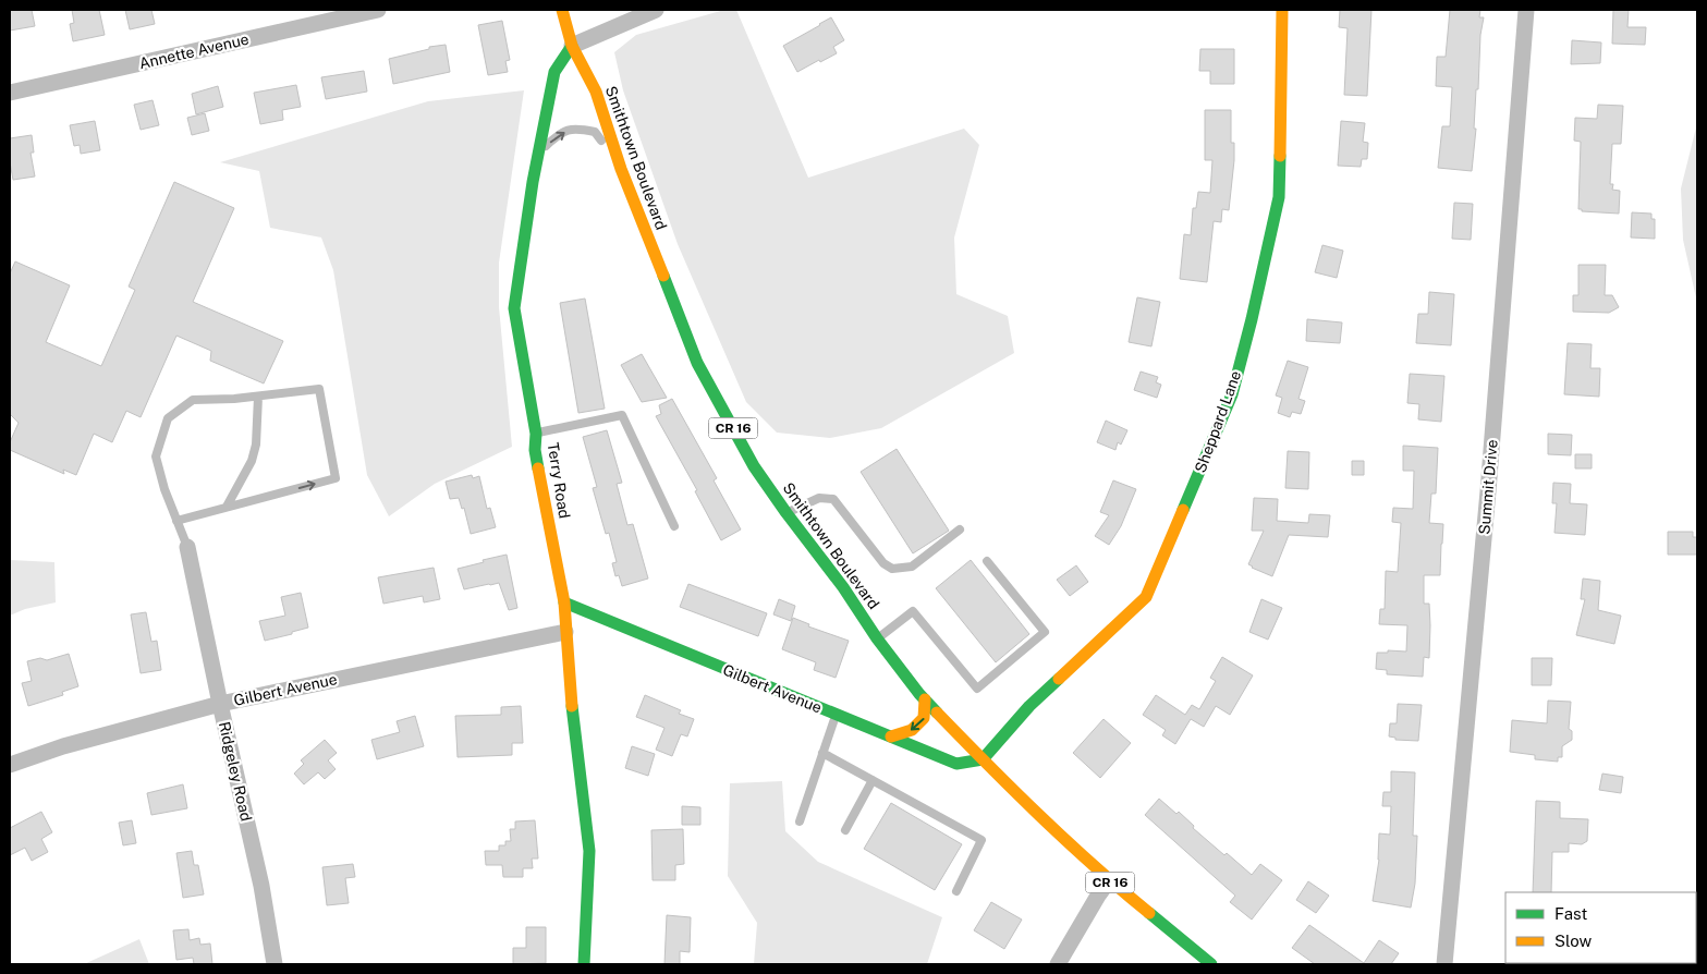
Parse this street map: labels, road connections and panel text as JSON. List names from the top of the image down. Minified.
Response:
{"streets":{"street":["Annette Avenue","Smithtown Boulevard","Sheppard Lane","CR 16","Terry Road","Summit Drive","Gilbert Avenue","Ridgeley Road"]},"crossings":[["Smithtown Boulevard","Sheppard Lane"],["Smithtown Boulevard","CR 16"],["Smithtown Boulevard","Terry Road"],["Smithtown Boulevard","Gilbert Avenue"],["Sheppard Lane","Gilbert Avenue"],["CR 16","Terry Road"],["Terry Road","Gilbert Avenue"],["Gilbert Avenue","Ridgeley Road"]],"legend":["Fast","Slow"]}
